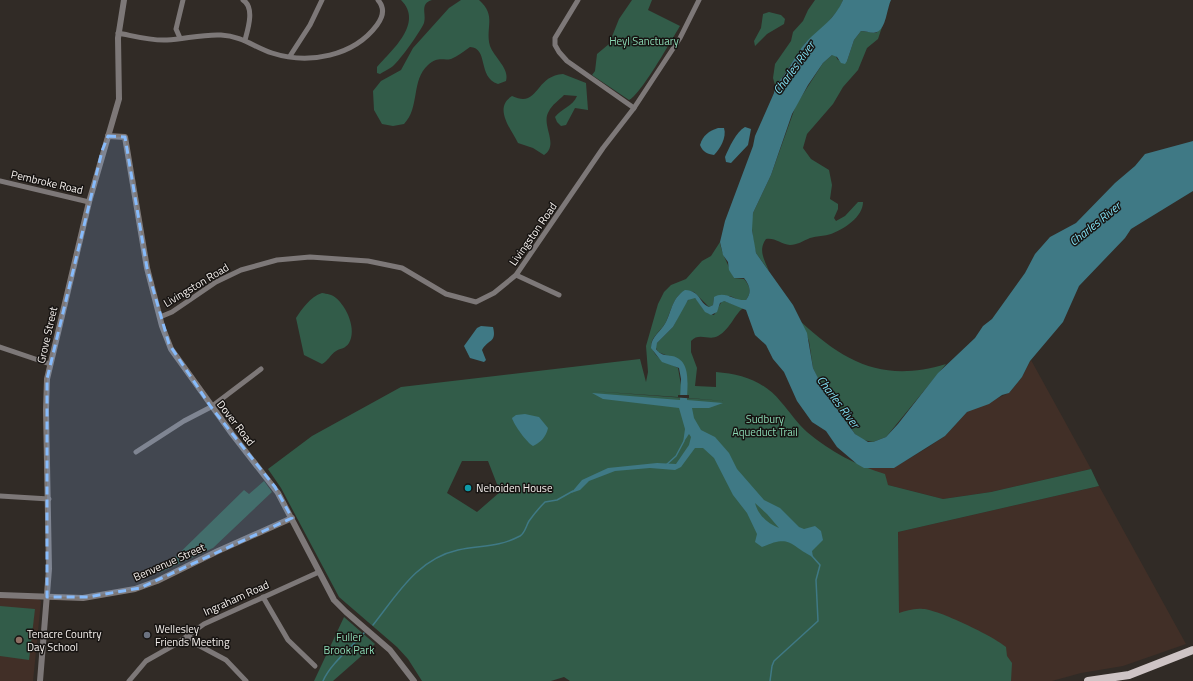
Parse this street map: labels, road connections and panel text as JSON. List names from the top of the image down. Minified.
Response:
{"streets":{"street":["Pembroke Road","Livingston Road","Grove Street","Dover Road","Benvenue Street","Ingraham Road"]},"crossings":[["Pembroke Road","Grove Street"],["Livingston Road","Dover Road"],["Grove Street","Dover Road"],["Grove Street","Benvenue Street"],["Dover Road","Benvenue Street"],["Dover Road","Ingraham Road"]],"water":["Charles River"],"parks":["Heyl Sanctuary","Sudbury Aqueduct Trail","Fuller Brook Park"],"places":["Nehoiden House","Wellesley Friends Meeting","Tenacre Country Day School"]}
